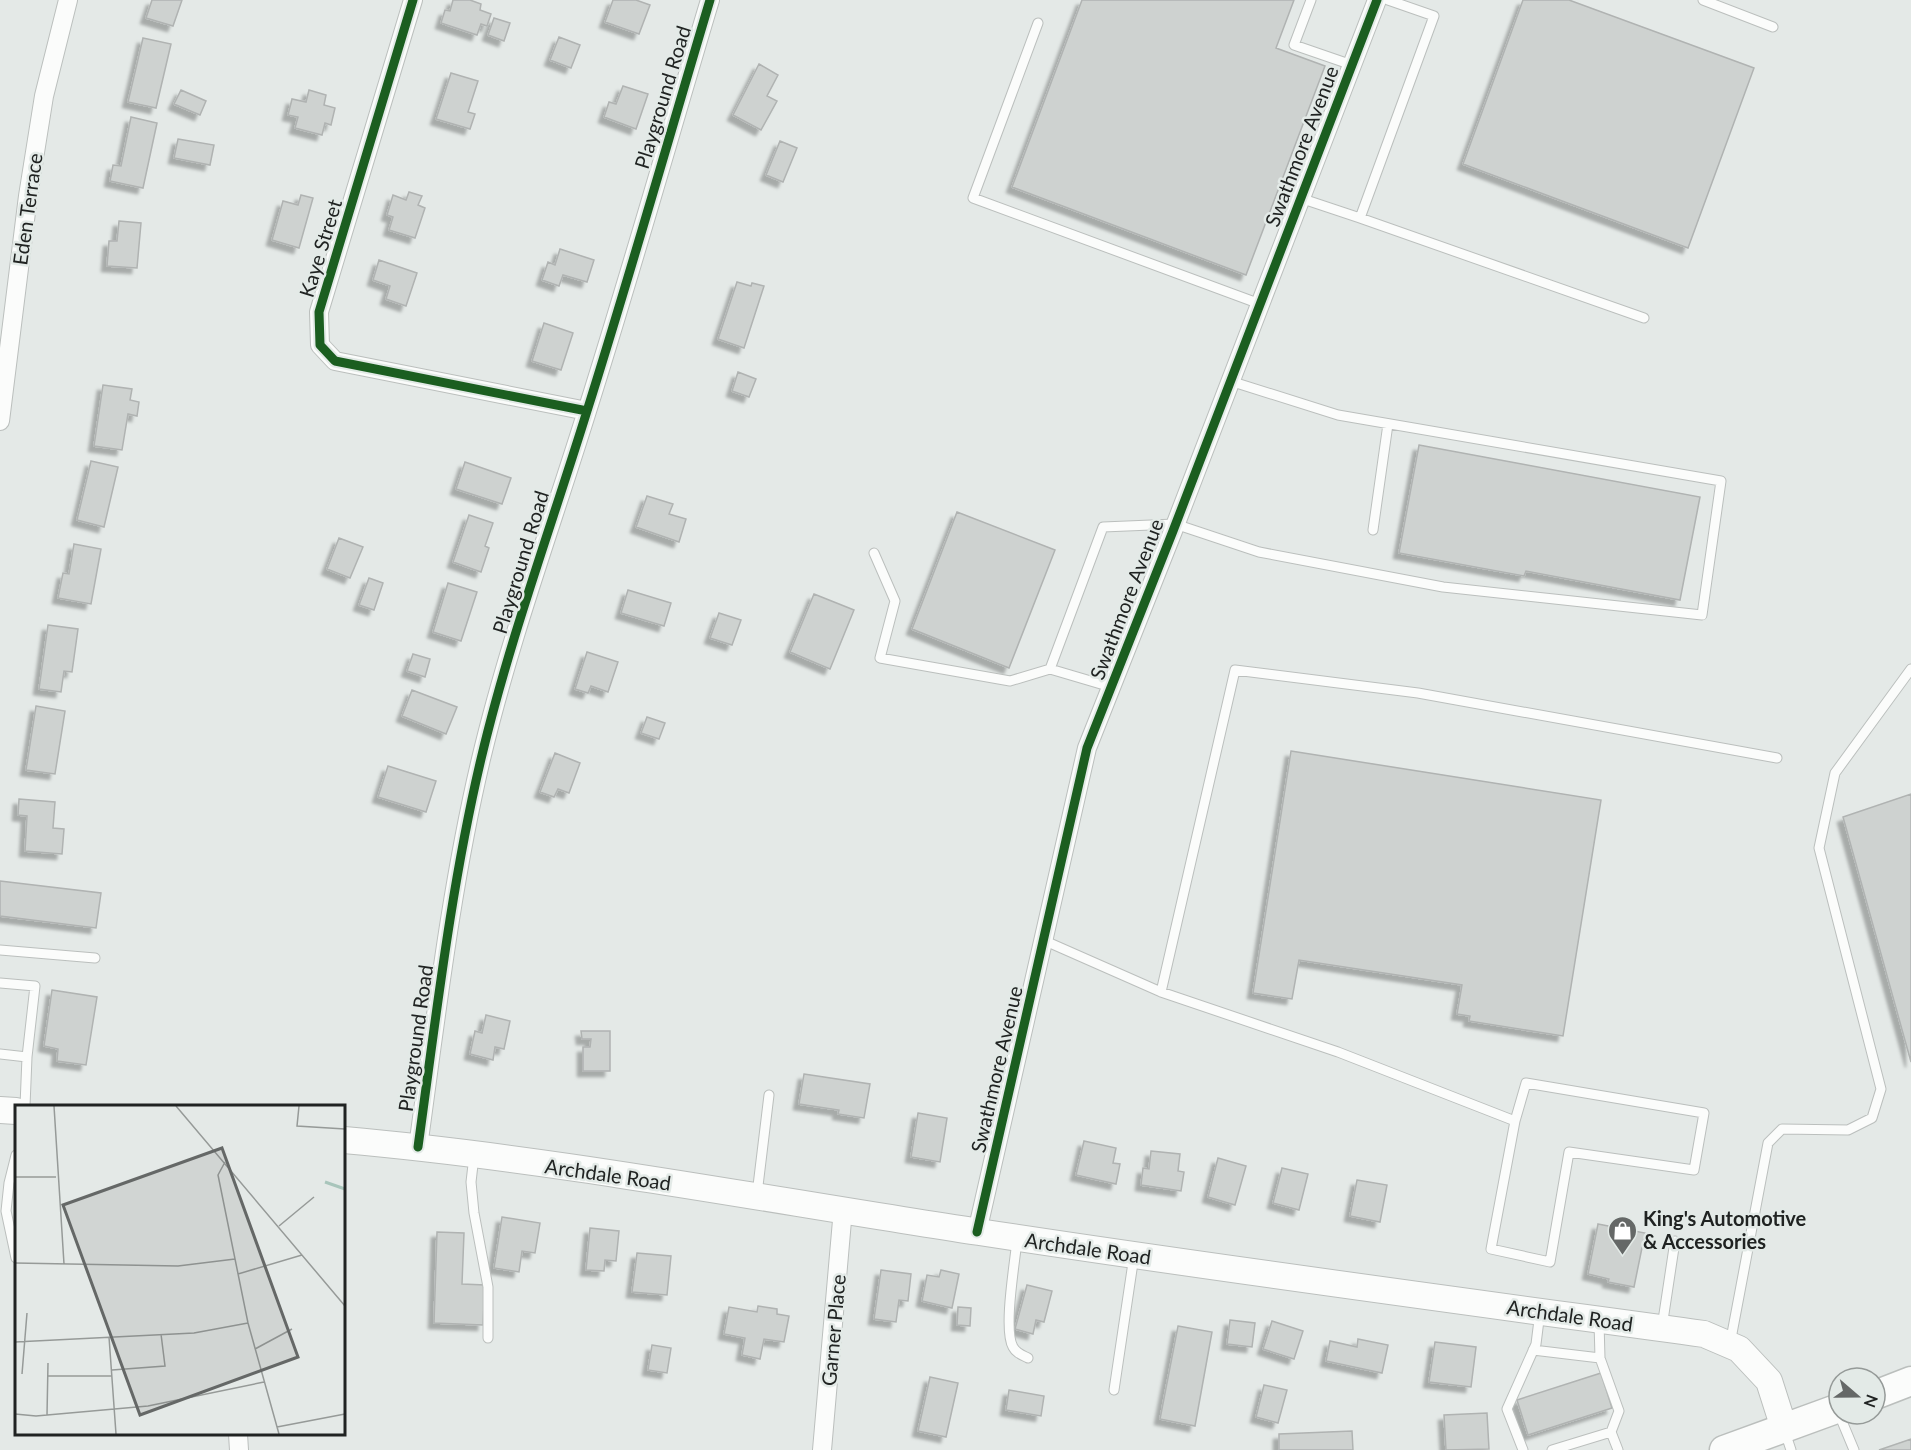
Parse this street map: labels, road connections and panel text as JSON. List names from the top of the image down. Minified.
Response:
{"streets":{"main road":["Archdale Road"],"street":["Playground Road","Swathmore Avenue","Eden Terrace","Kaye Street","Garner Place"]},"crossings":[["Playground Road","Kaye Street"],["Playground Road","Archdale Road"],["Swathmore Avenue","Archdale Road"],["Archdale Road","Garner Place"]],"places":{"shop":["King's Automotive & Accessories"]},"north":"right"}
